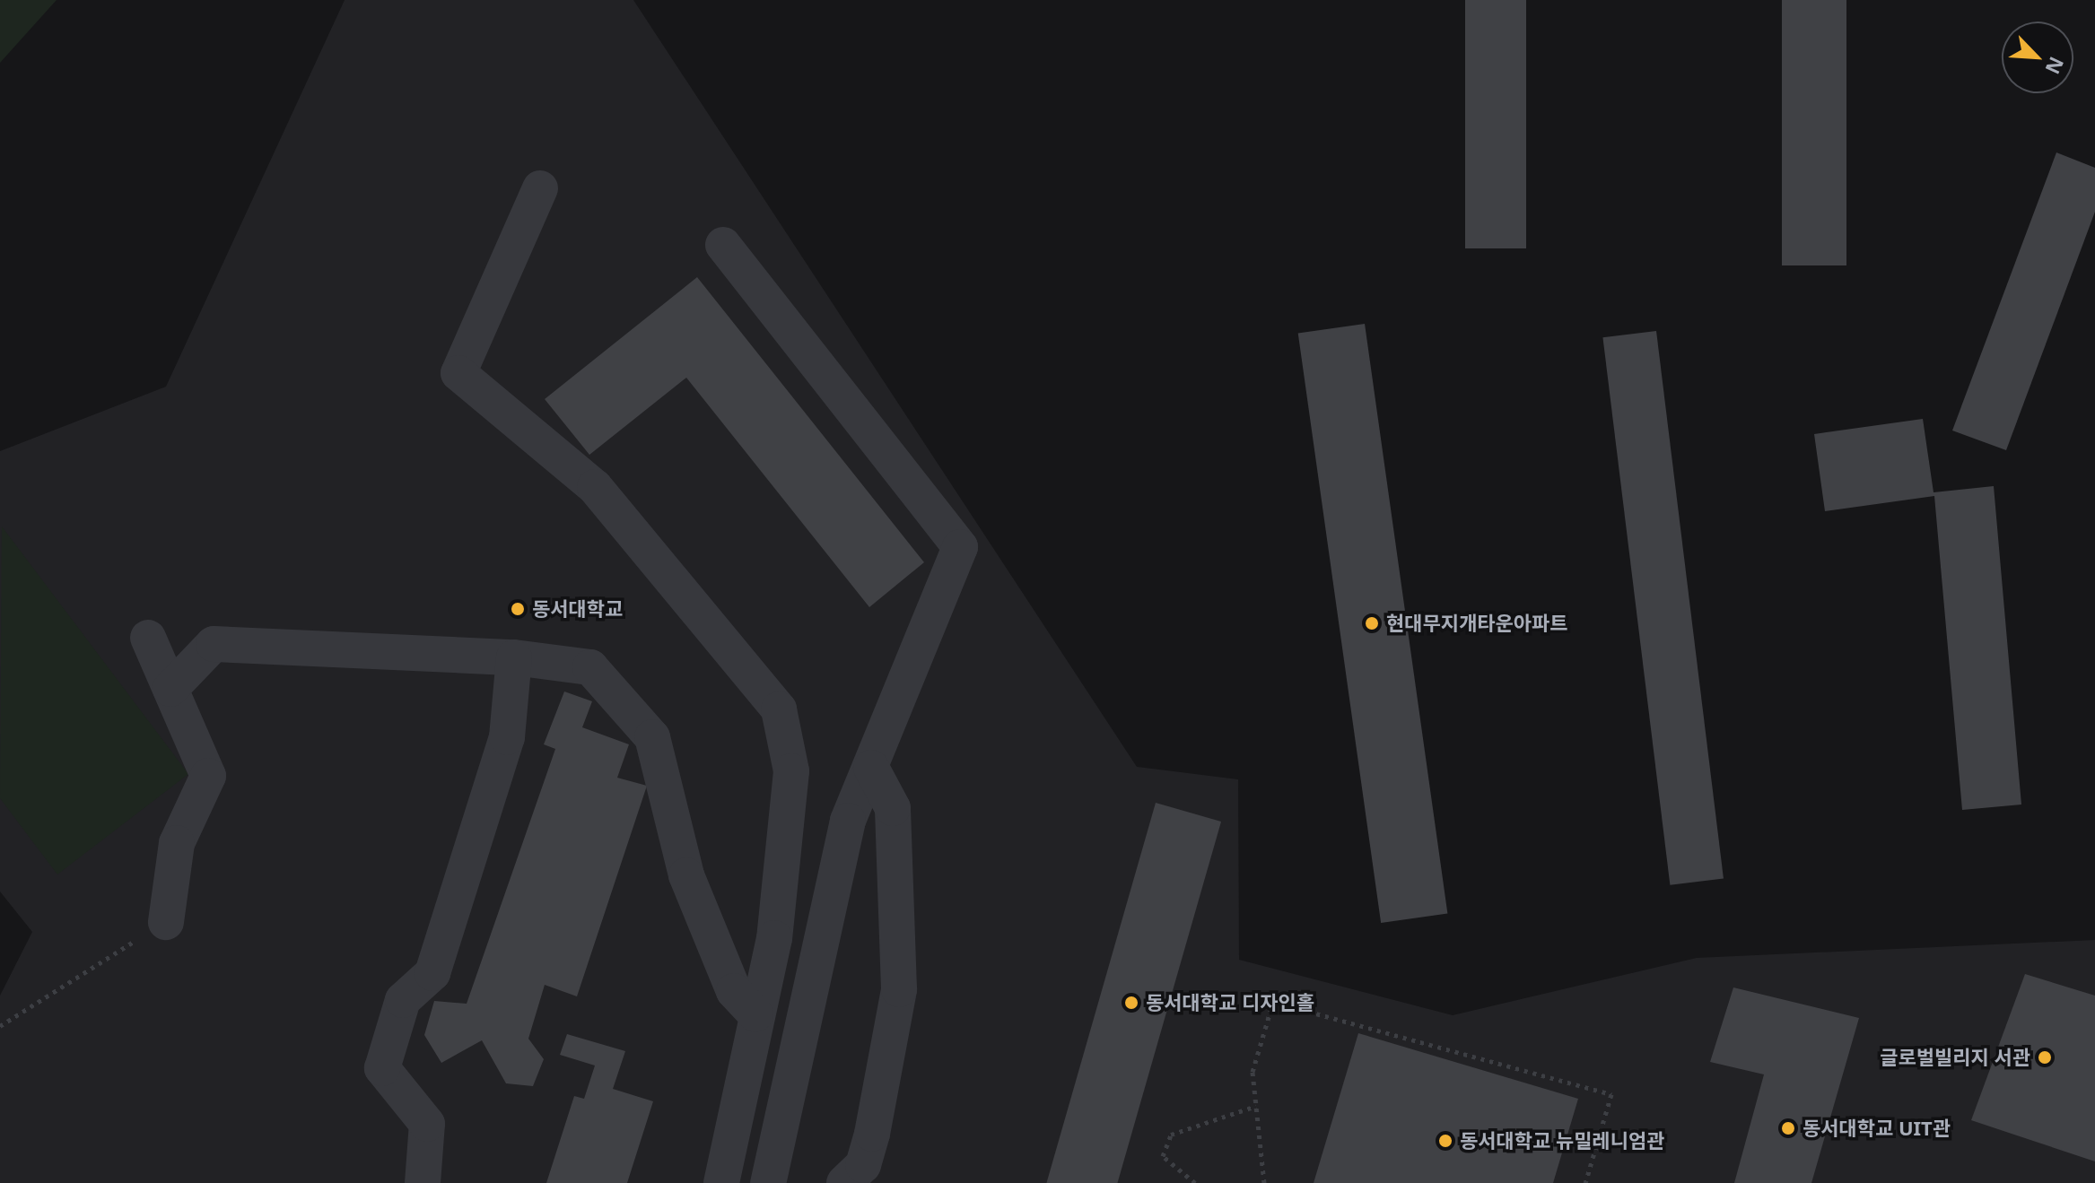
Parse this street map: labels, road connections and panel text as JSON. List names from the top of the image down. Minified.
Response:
{"places":["동서대학교","현대무지개타운아파트","동서대학교 디자인홀","글로벌빌리지 서관","동서대학교 UIT관","동서대학교 뉴밀레니엄관"],"north":"bottom right"}
